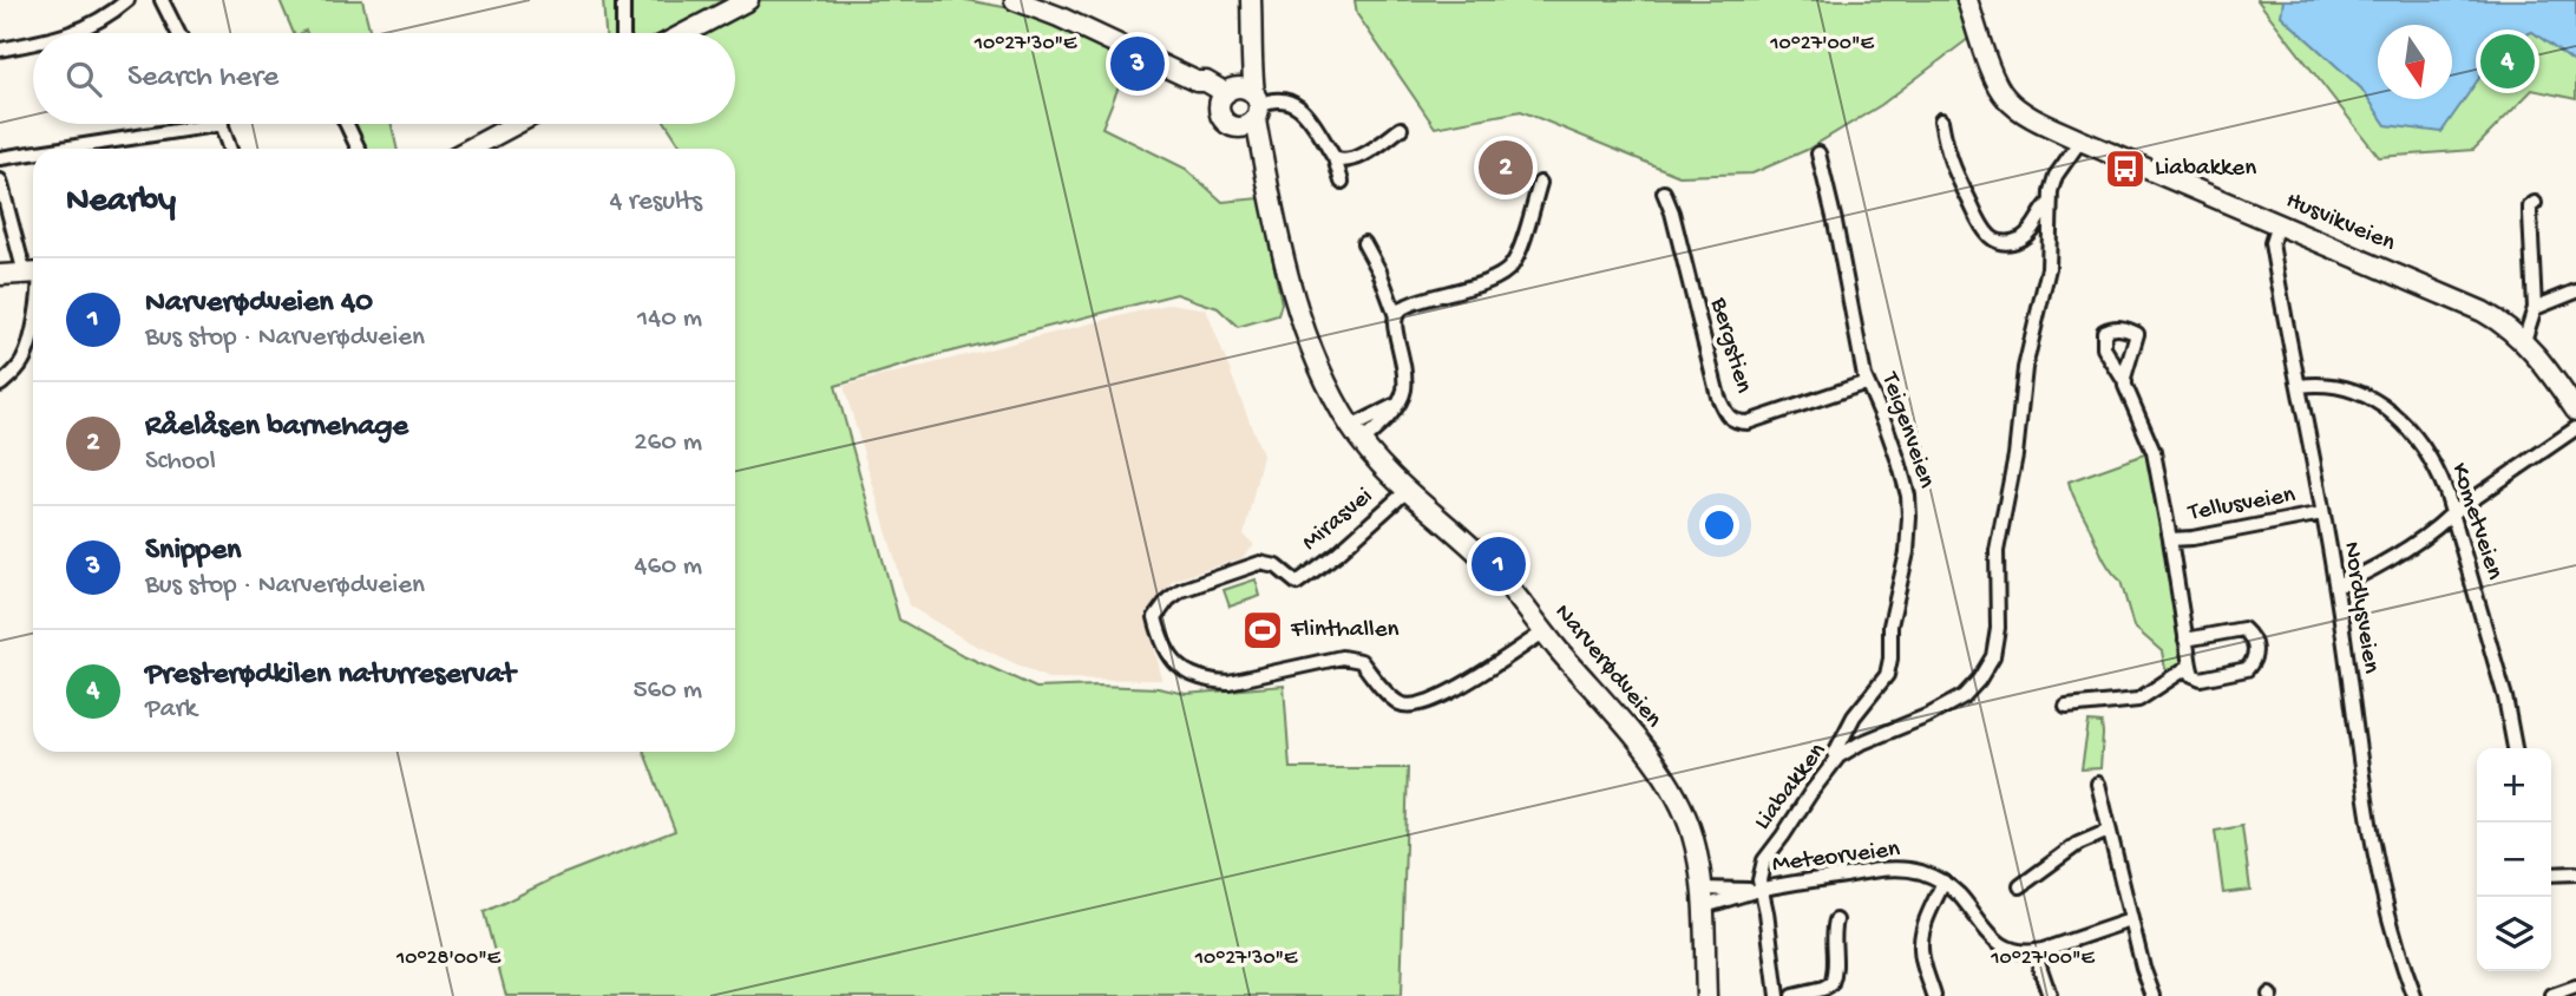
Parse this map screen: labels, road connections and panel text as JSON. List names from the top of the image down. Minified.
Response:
{"streets":{"main road":["Husvikveien","Narverødveien"],"street":["Bergstien","Teigenveien","Tellusveien","Mirasvei","Kometveien","Nordlysveien","Liabakken","Meteorveien"]},"crossings":[["Husvikveien","Nordlysveien"],["Husvikveien","Liabakken"],["Bergstien","Teigenveien"],["Teigenveien","Liabakken"],["Tellusveien","Nordlysveien"],["Mirasvei","Narverødveien"],["Kometveien","Nordlysveien"],["Liabakken","Meteorveien"]],"places":{"bus stop":["Liabakken"],"sports":["Flinthallen"]},"north":"bottom","page":{"pins":["4","3","2","1"],"search":"Search here","heading":["Nearby","4 results"],"list":[{"mark":"1","name":"Narverødveien 40","note":"Bus stop · Narverødveien","value":"140 m"},{"mark":"2","name":"Råelåsen barnehage","note":"School","value":"260 m"},{"mark":"3","name":"Snippen","note":"Bus stop · Narverødveien","value":"460 m"},{"mark":"4","name":"Presterødkilen naturreservat","note":"Park","value":"560 m"}],"map_buttons":["+","−"]},"coordinates":["10°27'30\"E","10°27'00\"E","10°28'00\"E"]}
